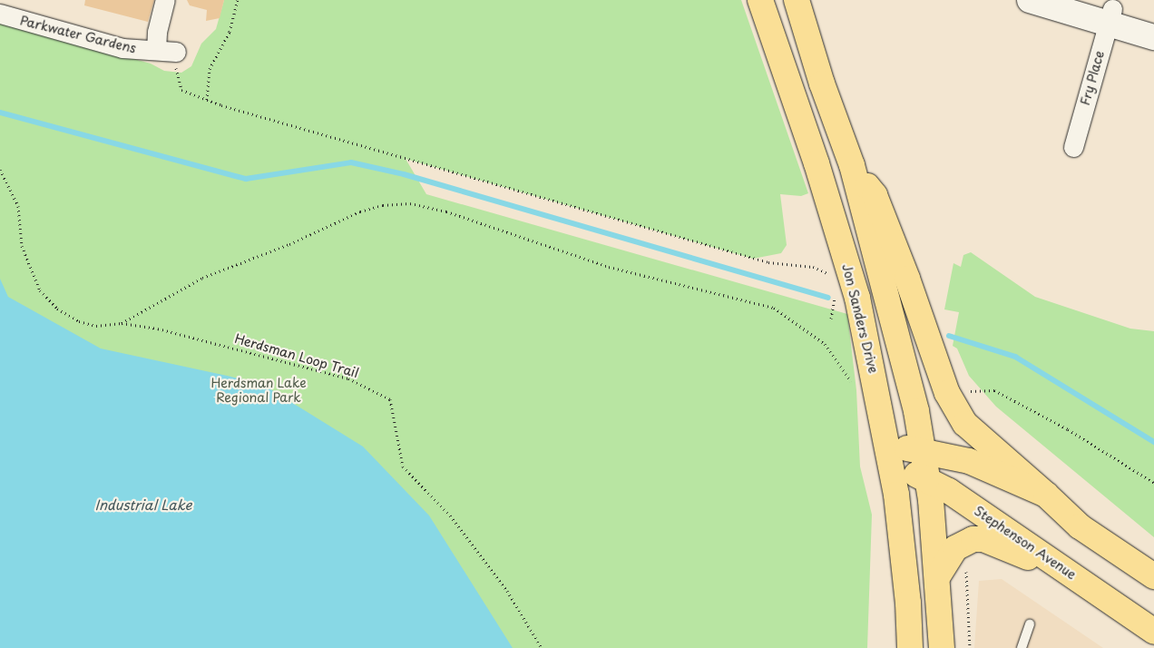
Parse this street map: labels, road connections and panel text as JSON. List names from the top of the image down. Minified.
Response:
{"streets":{"main road":["Jon Sanders Drive","Stephenson Avenue"],"street":["Parkwater Gardens","Fry Place"],"path":["Herdsman Loop Trail"]},"crossings":[["Jon Sanders Drive","Stephenson Avenue"]],"water":["Industrial Lake"],"parks":["Herdsman Lake Regional Park"]}
